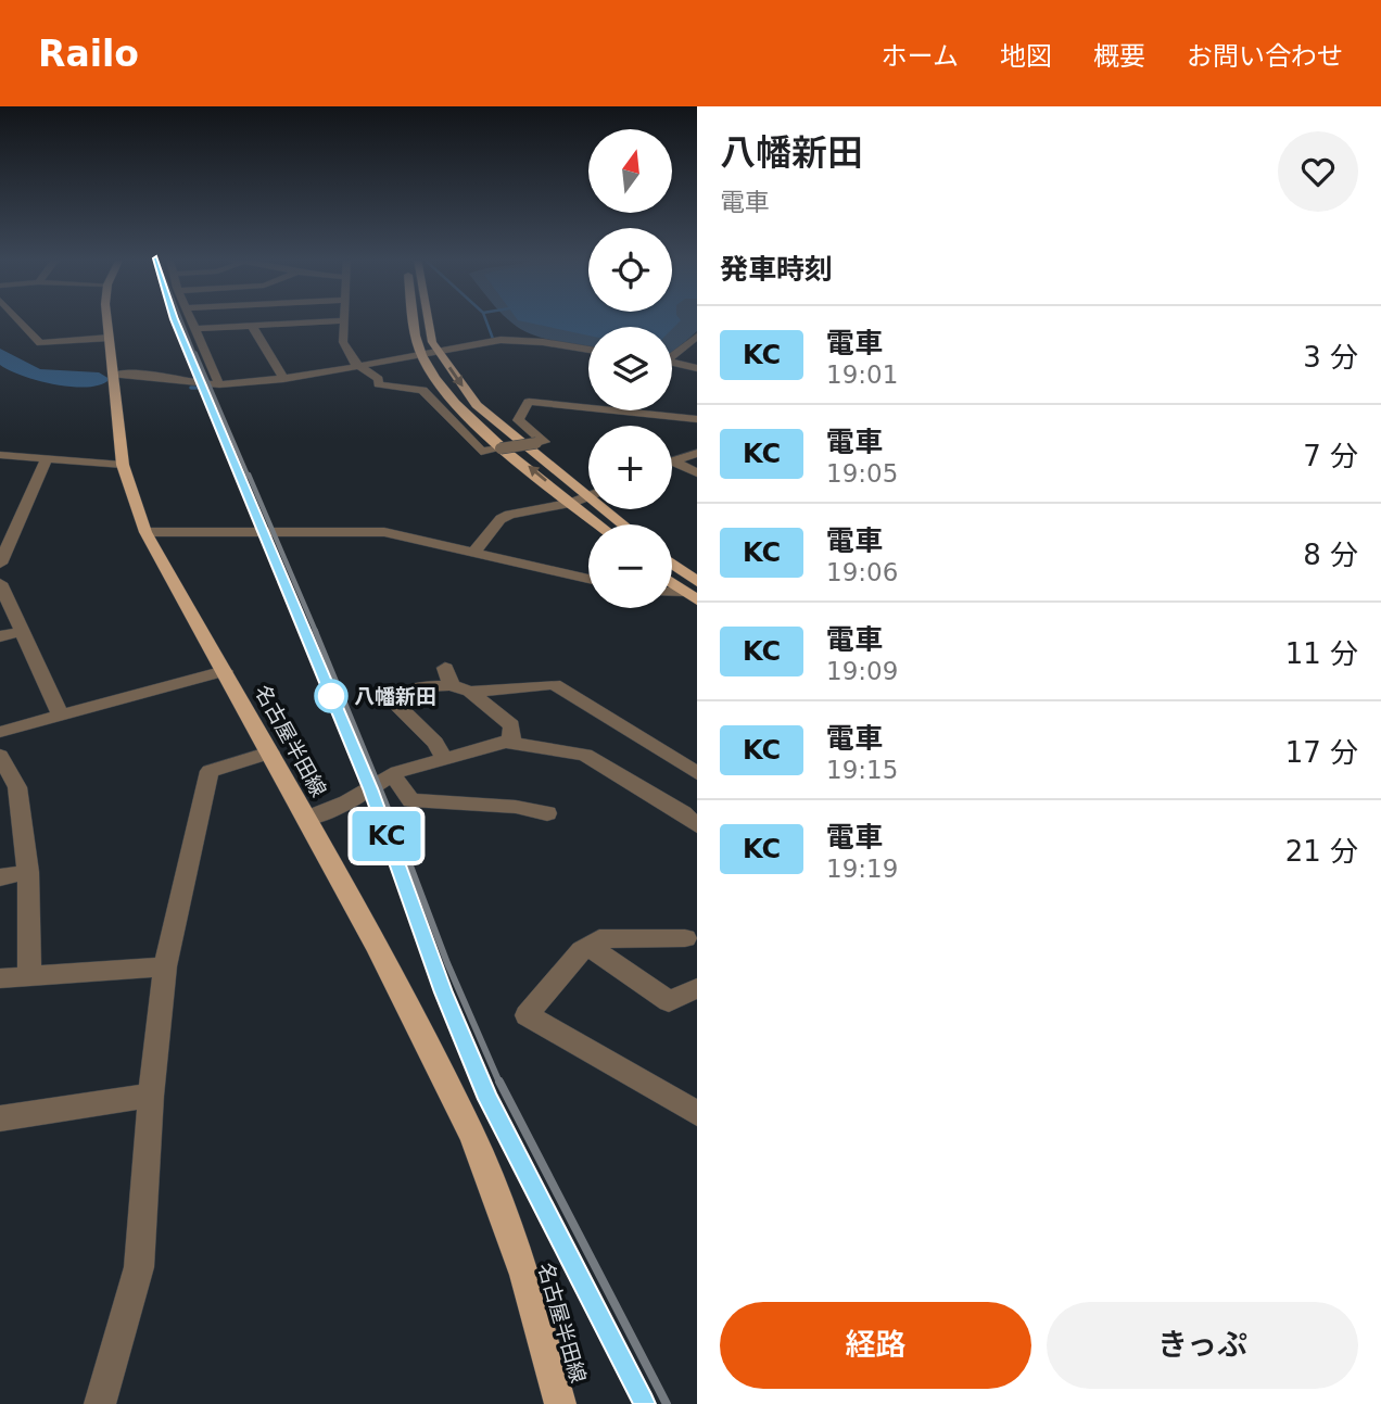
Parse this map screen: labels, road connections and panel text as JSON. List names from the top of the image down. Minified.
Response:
{"streets":{"main road":["名古屋半田線"]},"places":["八幡新田"],"north":"top","page":{"header":"Railo","nav":["ホーム","地図","概要","お問い合わせ"],"on_map":"KC","heading":[["八幡新田","電車"],"発車時刻"],"map_buttons":["+","−"],"list":[{"mark":"KC","name":"電車","note":"19:01","value":"3 分"},{"mark":"KC","name":"電車","note":"19:05","value":"7 分"},{"mark":"KC","name":"電車","note":"19:06","value":"8 分"},{"mark":"KC","name":"電車","note":"19:09","value":"11 分"},{"mark":"KC","name":"電車","note":"19:15","value":"17 分"},{"mark":"KC","name":"電車","note":"19:19","value":"21 分"}],"buttons":["経路","きっぷ"]}}
